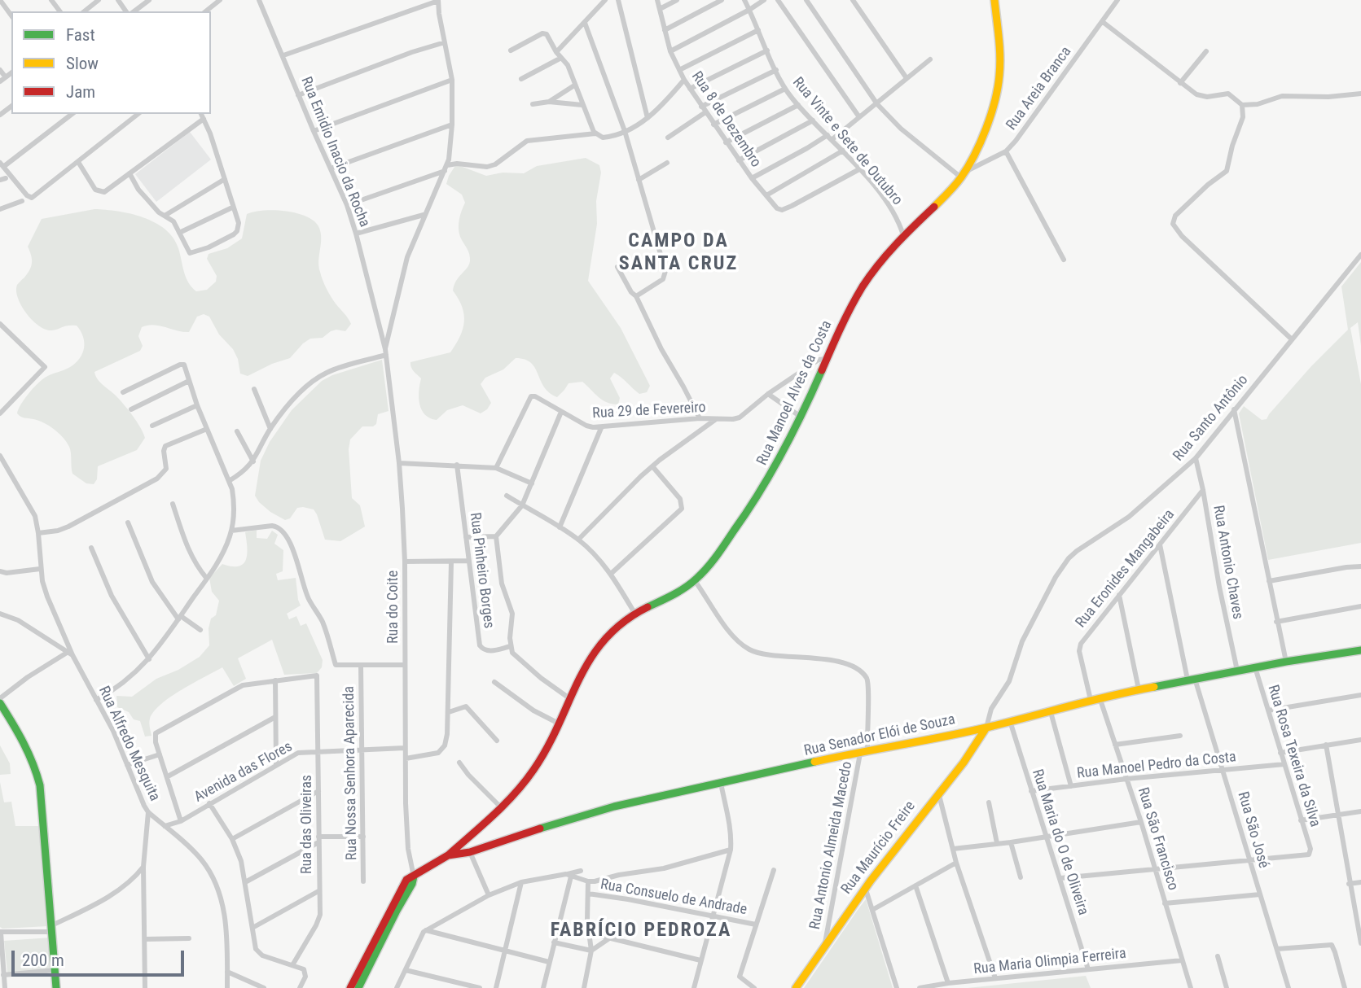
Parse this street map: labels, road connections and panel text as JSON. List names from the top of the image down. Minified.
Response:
{"streets":{"main road":["Rua Manoel Alves da Costa","Rua Senador Elói de Souza","Rua Maurício Freire"],"street":["Rua Areia Branca","Rua 8 de Dezembro","Rua Vinte e Sete de Outubro","Rua Emidio Inacio da Rocha","Rua 29 de Fevereiro","Rua Santo Antônio","Rua Antonio Chaves","Rua Eronides Mangabeira","Rua Pinheiro Borges","Rua do Coite","Rua Alfredo Mesquita","Rua Rosa Texeira da Silva","Rua Manoel Pedro da Costa","Avenida das Flores","Rua Nossa Senhora Aparecida","Rua das Oliveiras","Rua São José","Rua São Francisco","Rua Maria do O de Oliveira","Rua Antonio Almeida Macedo","Rua Consuelo de Andrade","Rua Maria Olimpia Ferreira"]},"crossings":[["Rua Areia Branca","Rua Manoel Alves da Costa"],["Rua 8 de Dezembro","Rua Vinte e Sete de Outubro"],["Rua Vinte e Sete de Outubro","Rua Manoel Alves da Costa"],["Rua Emidio Inacio da Rocha","Rua do Coite"],["Rua Manoel Alves da Costa","Rua 29 de Fevereiro"],["Rua Manoel Alves da Costa","Rua Senador Elói de Souza"],["Rua Manoel Alves da Costa","Rua Antonio Almeida Macedo"],["Rua Santo Antônio","Rua Antonio Chaves"],["Rua Santo Antônio","Rua Senador Elói de Souza"],["Rua Santo Antônio","Rua Maurício Freire"],["Rua Antonio Chaves","Rua Eronides Mangabeira"],["Rua Antonio Chaves","Rua Senador Elói de Souza"],["Rua Eronides Mangabeira","Rua Senador Elói de Souza"],["Rua Eronides Mangabeira","Rua São José"],["Rua do Coite","Rua Senador Elói de Souza"],["Rua do Coite","Avenida das Flores"],["Rua Senador Elói de Souza","Rua Rosa Texeira da Silva"],["Rua Senador Elói de Souza","Rua São José"],["Rua Senador Elói de Souza","Rua São Francisco"],["Rua Senador Elói de Souza","Rua Maria do O de Oliveira"],["Rua Senador Elói de Souza","Rua Antonio Almeida Macedo"],["Rua Senador Elói de Souza","Rua Maurício Freire"],["Rua Rosa Texeira da Silva","Rua Manoel Pedro da Costa"],["Rua Rosa Texeira da Silva","Rua São José"],["Rua Manoel Pedro da Costa","Rua São José"],["Rua Manoel Pedro da Costa","Rua São Francisco"],["Rua Manoel Pedro da Costa","Rua Maria do O de Oliveira"],["Avenida das Flores","Rua Nossa Senhora Aparecida"],["Avenida das Flores","Rua das Oliveiras"],["Rua São Francisco","Rua Maria Olimpia Ferreira"],["Rua Maria do O de Oliveira","Rua Maria Olimpia Ferreira"],["Rua Antonio Almeida Macedo","Rua Maurício Freire"]],"districts":["CAMPO DA SANTA CRUZ","FABRÍCIO PEDROZA"],"legend":["Fast","Slow","Jam"],"scale_bar":"200 m"}
